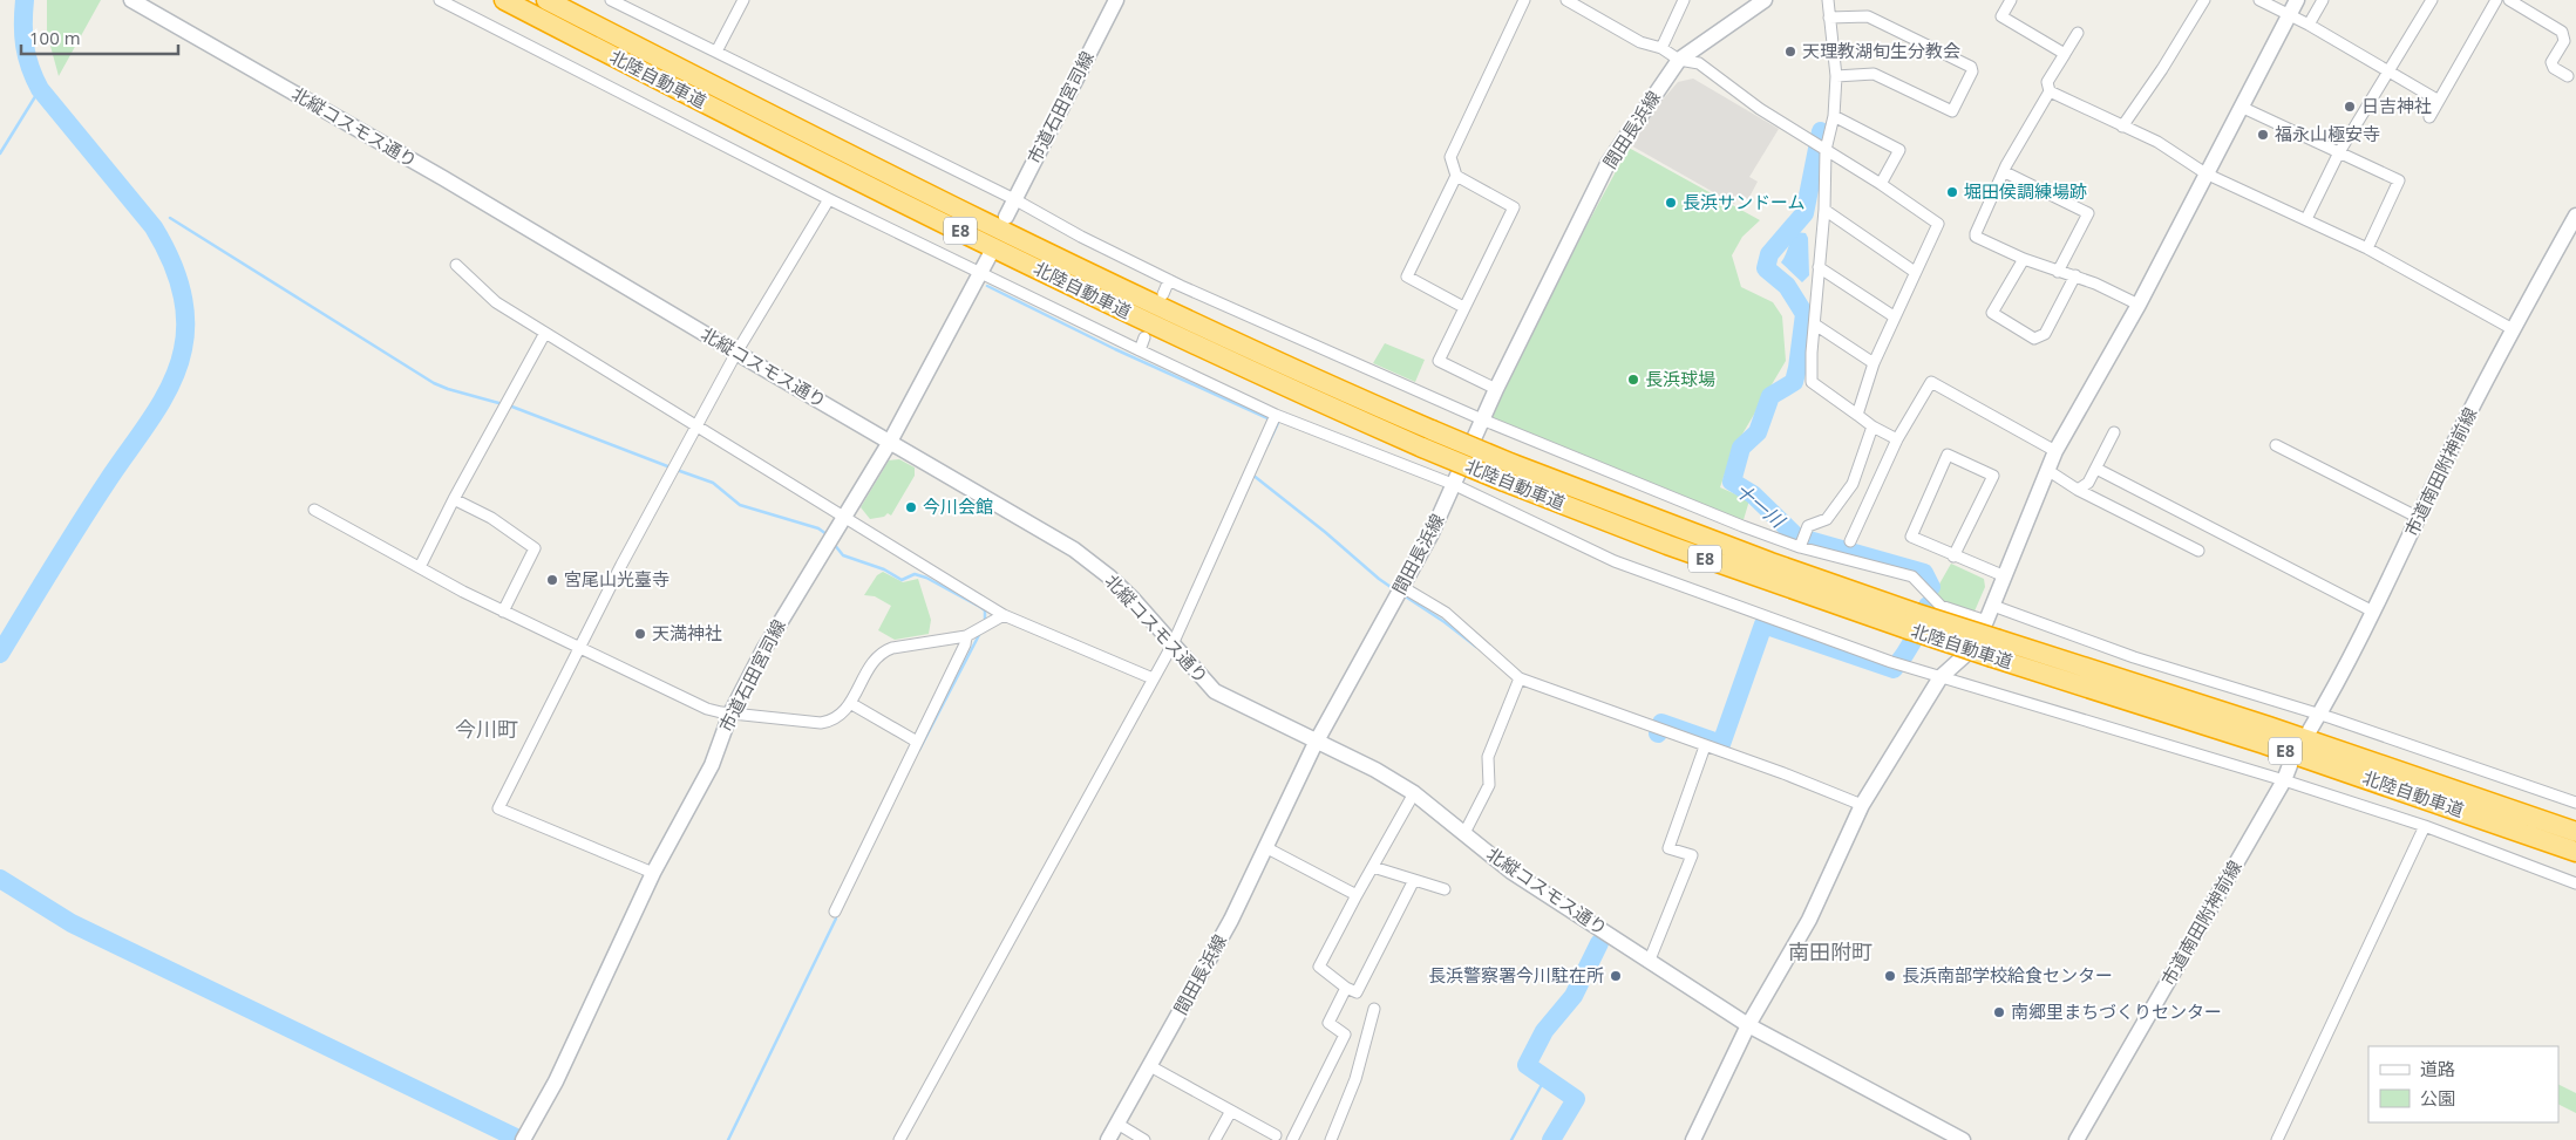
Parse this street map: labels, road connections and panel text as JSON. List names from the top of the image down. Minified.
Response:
{"streets":{"highway":["北陸自動車道","E8"],"street":["市道石田宮司線","北縦コスモス通り","間田長浜線","市道南田附神前線"]},"crossings":[["市道石田宮司線","北縦コスモス通り"],["北縦コスモス通り","間田長浜線"]],"districts":["今川町","南田附町"],"water":["十一川"],"places":["天理教湖旬生分教会","日吉神社","福永山極安寺","堀田侯調練場跡","長浜サンドーム","長浜球場","今川会館","宮尾山光臺寺","天満神社","長浜警察署今川駐在所","長浜南部学校給食センター","南郷里まちづくりセンター"],"legend":["道路","公園"],"scale_bar":"100 m"}
